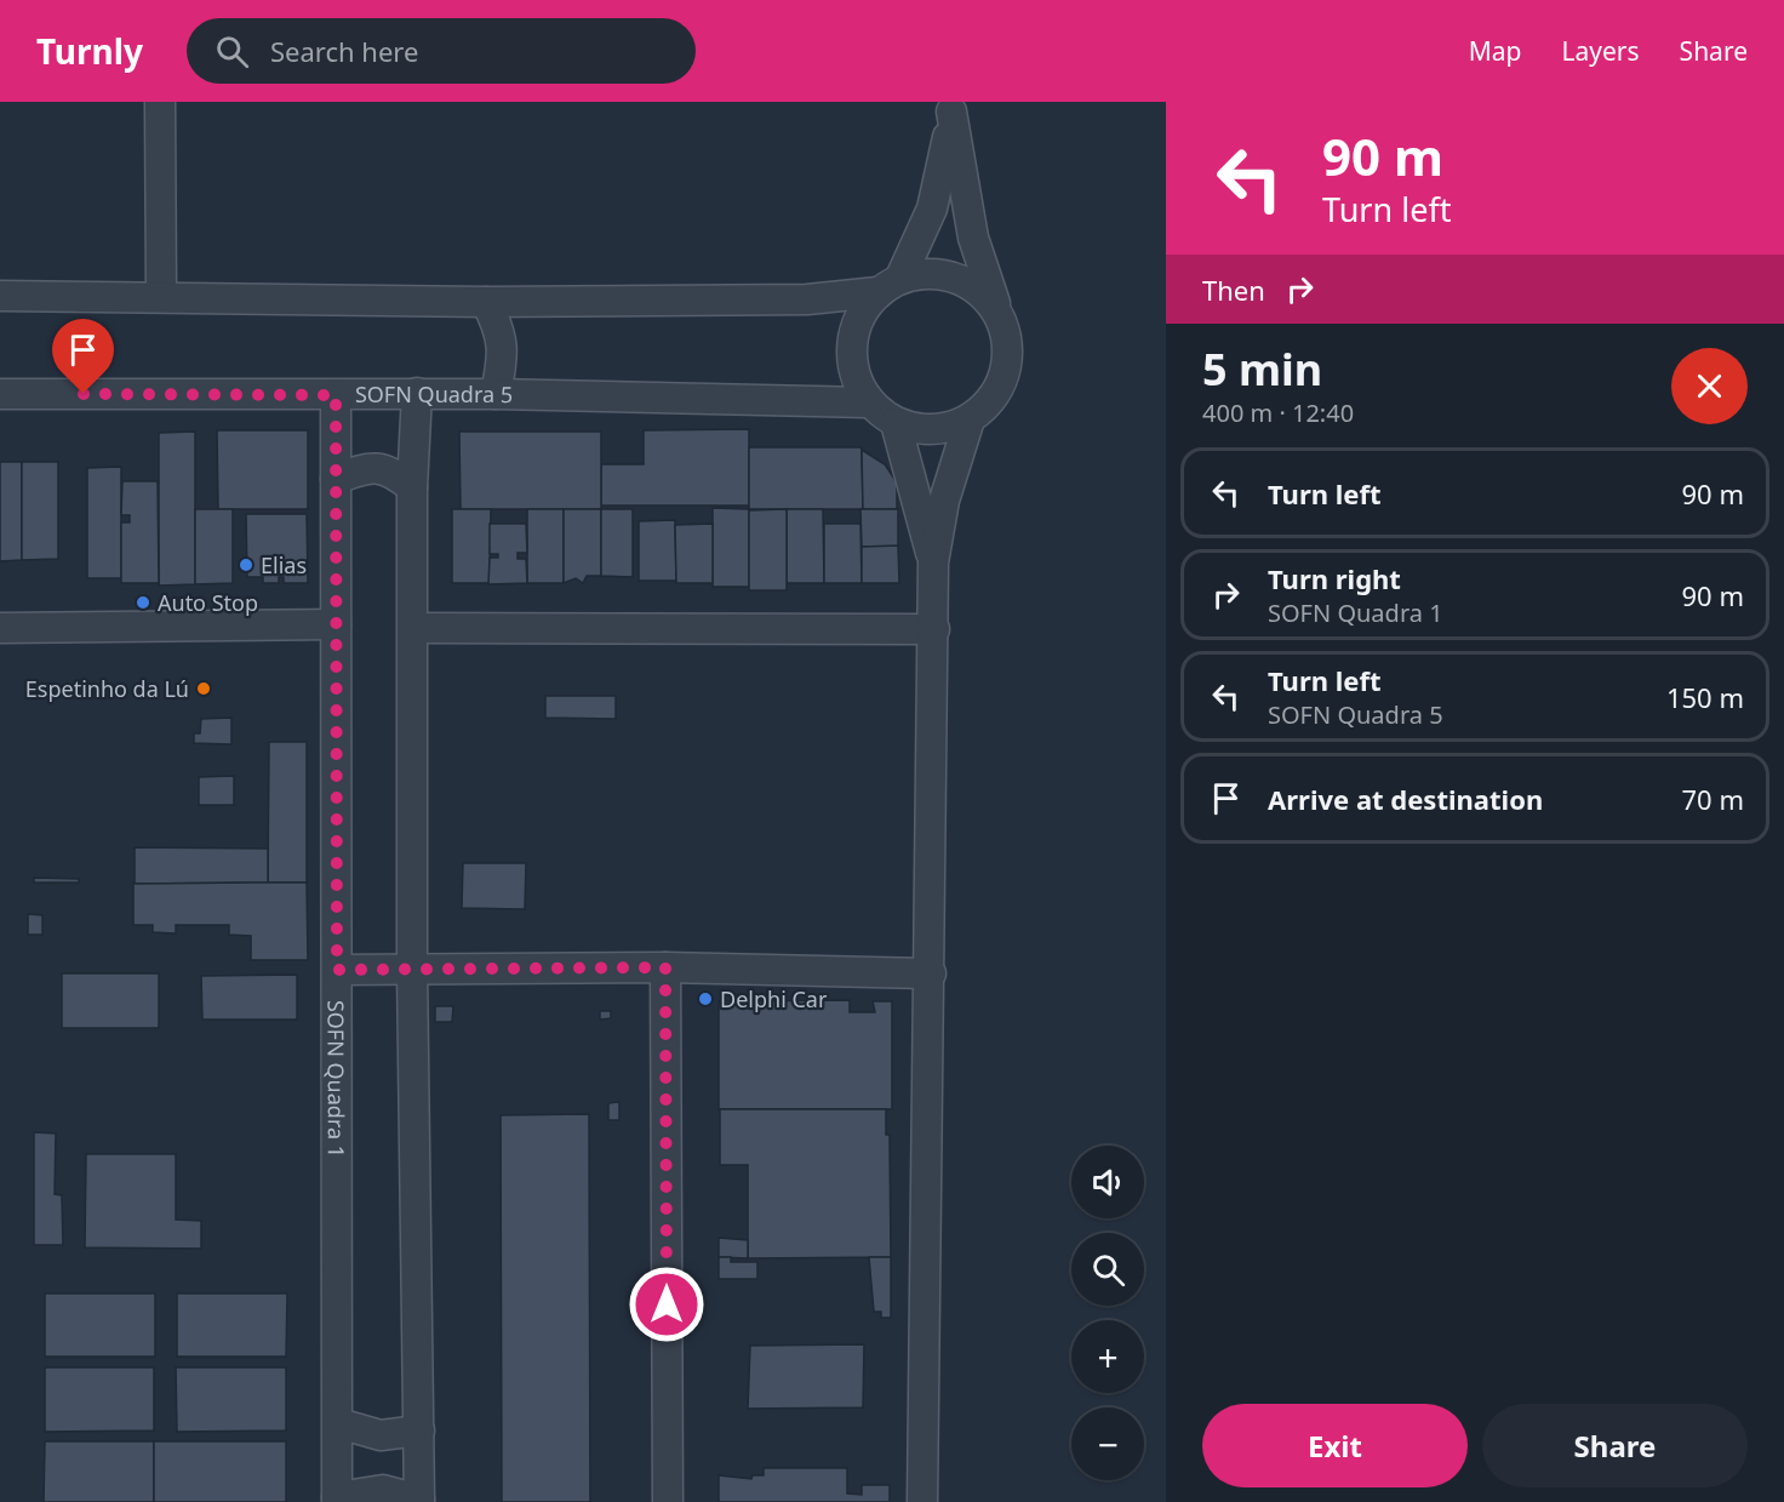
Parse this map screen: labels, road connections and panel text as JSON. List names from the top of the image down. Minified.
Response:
{"streets":{"street":["SOFN Quadra 5","SOFN Quadra 1"]},"crossings":[["SOFN Quadra 5","SOFN Quadra 1"]],"places":["Elias","Auto Stop","Espetinho da Lú","Delphi Car"],"page":{"header":"Turnly","search":"Search here","nav":["Map","Layers","Share"],"turn":["90 m","Turn left"],"then":"Then","heading":["5 min","400 m · 12:40"],"list":[{"name":"Turn left","value":"90 m"},{"name":"Turn right","note":"SOFN Quadra 1","value":"90 m"},{"name":"Turn left","note":"SOFN Quadra 5","value":"150 m"},{"name":"Arrive at destination","value":"70 m"}],"map_buttons":["+","−"],"buttons":["Exit","Share"]}}
